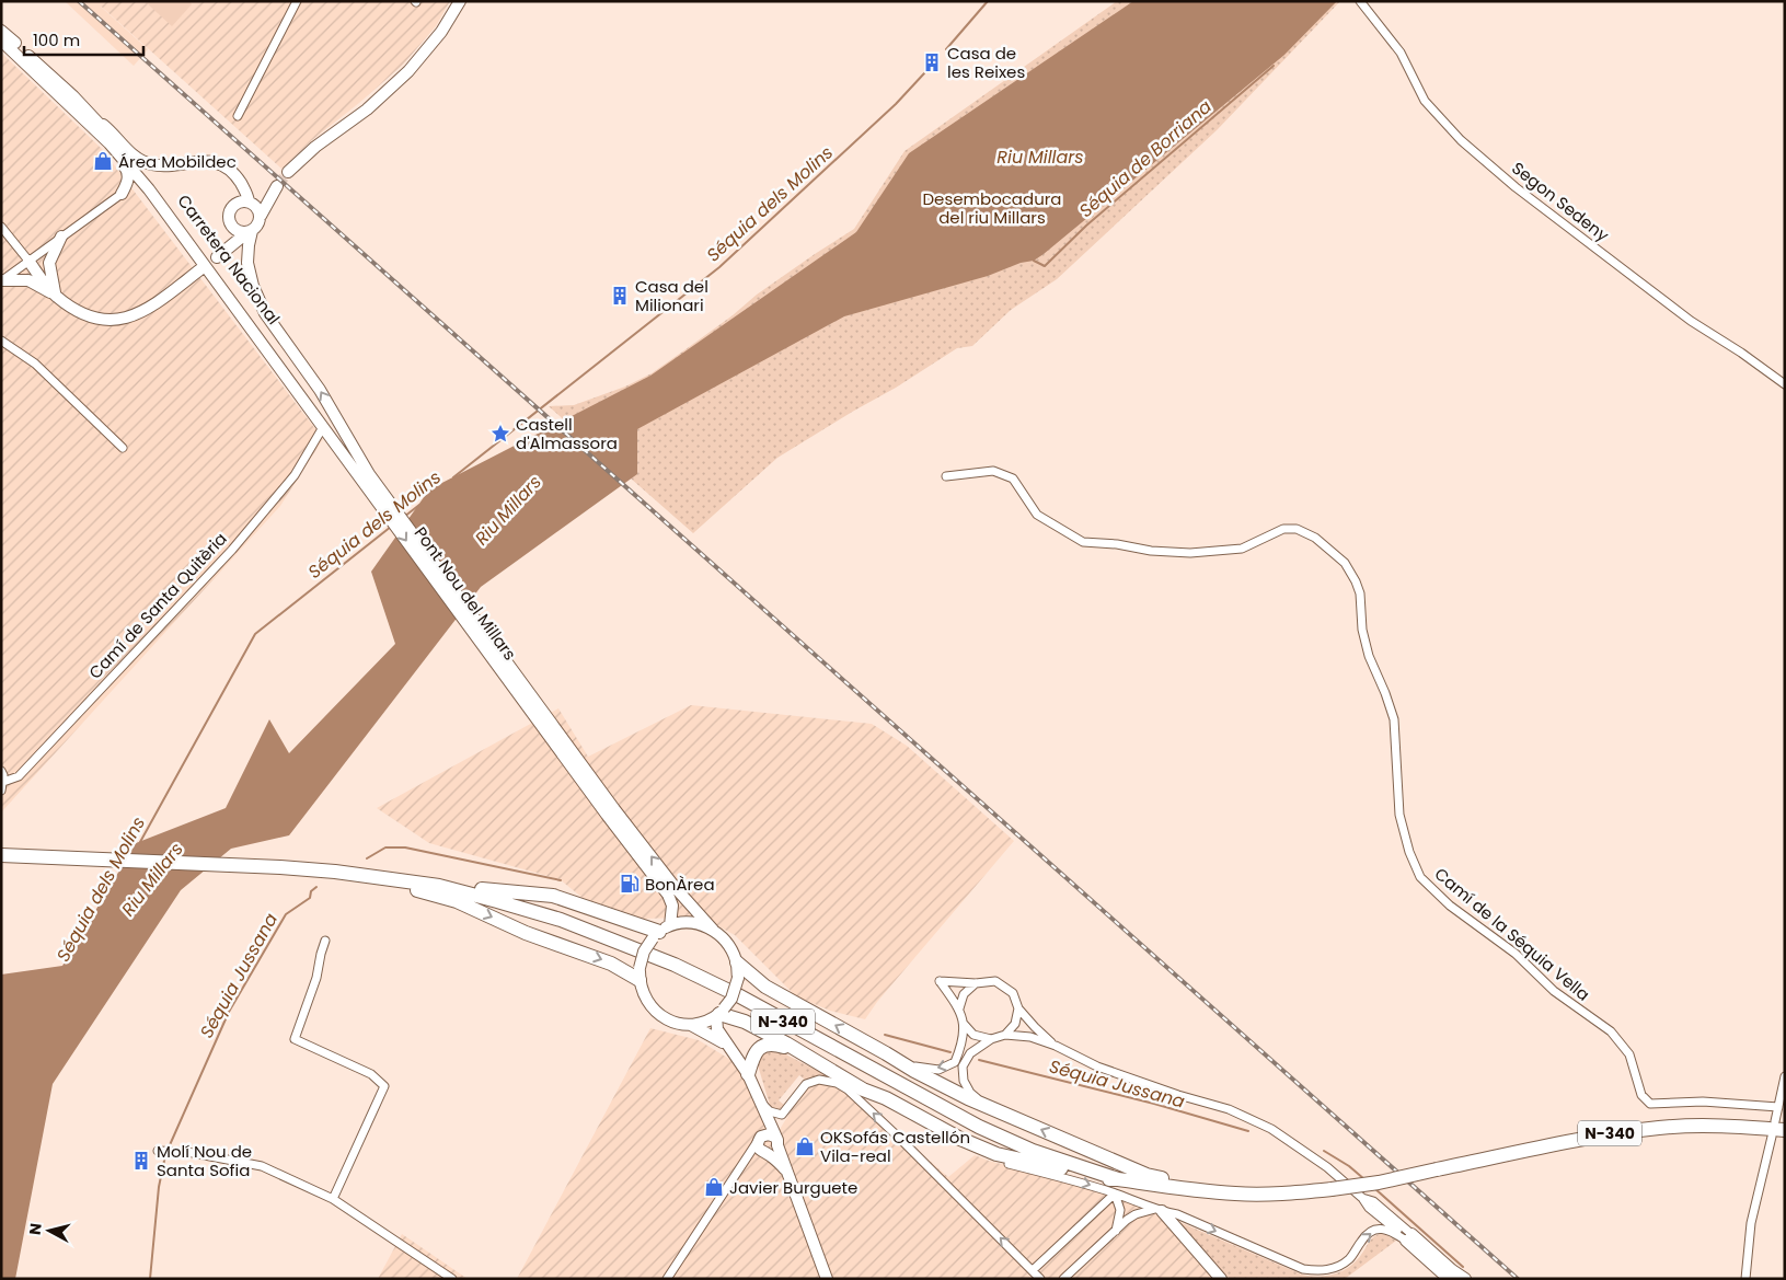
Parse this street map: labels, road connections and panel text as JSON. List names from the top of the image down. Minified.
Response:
{"streets":{"highway":["N-340"],"main road":["Carretera Nacional","Pont Nou del Millars"],"street":["Segon Sedeny","Camí de Santa Quitèria","Camí de la Séquia Vella"]},"crossings":[["Carretera Nacional","Pont Nou del Millars"],["Carretera Nacional","Camí de Santa Quitèria"]],"water":["Riu Millars","Séquia de Borriana","Séquia dels Molins","Séquia Jussana"],"parks":["Desembocadura del riu Millars"],"places":{"building":["Casa de les Reixes","Casa del Milionari","Molí Nou de Santa Sofia"],"shop":["Área Mobildec","OKSofás Castellón Vila-real","Javier Burguete"],"place":["Castell d'Almassora"],"fuel station":["BonÀrea"]},"scale_bar":"100 m","north":"left"}
